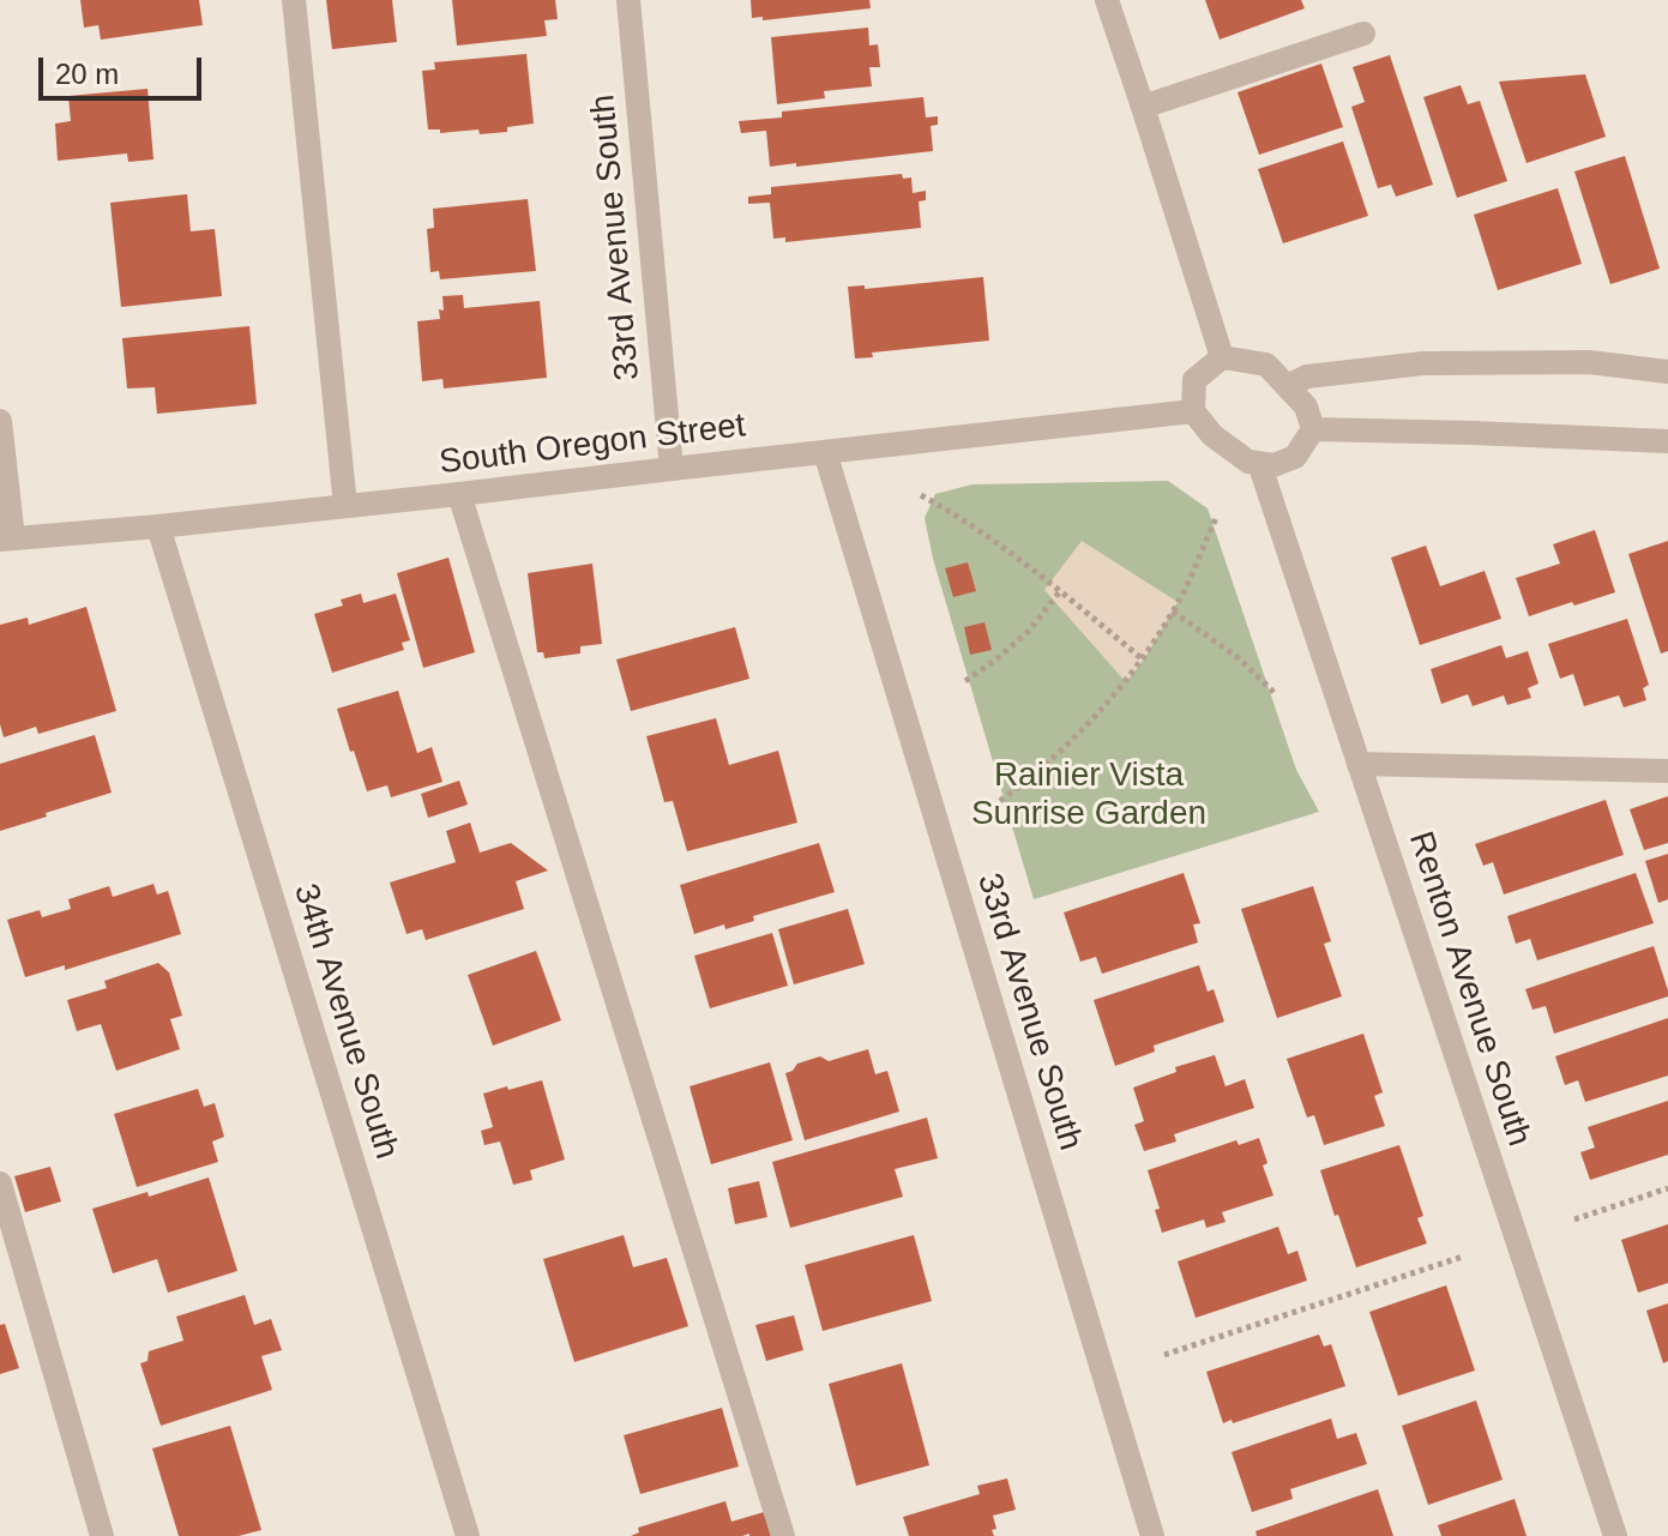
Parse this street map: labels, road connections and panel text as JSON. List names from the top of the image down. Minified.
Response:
{"streets":{"street":["33rd Avenue South","South Oregon Street","Renton Avenue South","34th Avenue South"]},"crossings":[["33rd Avenue South","South Oregon Street"],["South Oregon Street","Renton Avenue South"],["South Oregon Street","34th Avenue South"]],"parks":["Rainier Vista Sunrise Garden"],"scale_bar":"20 m"}
